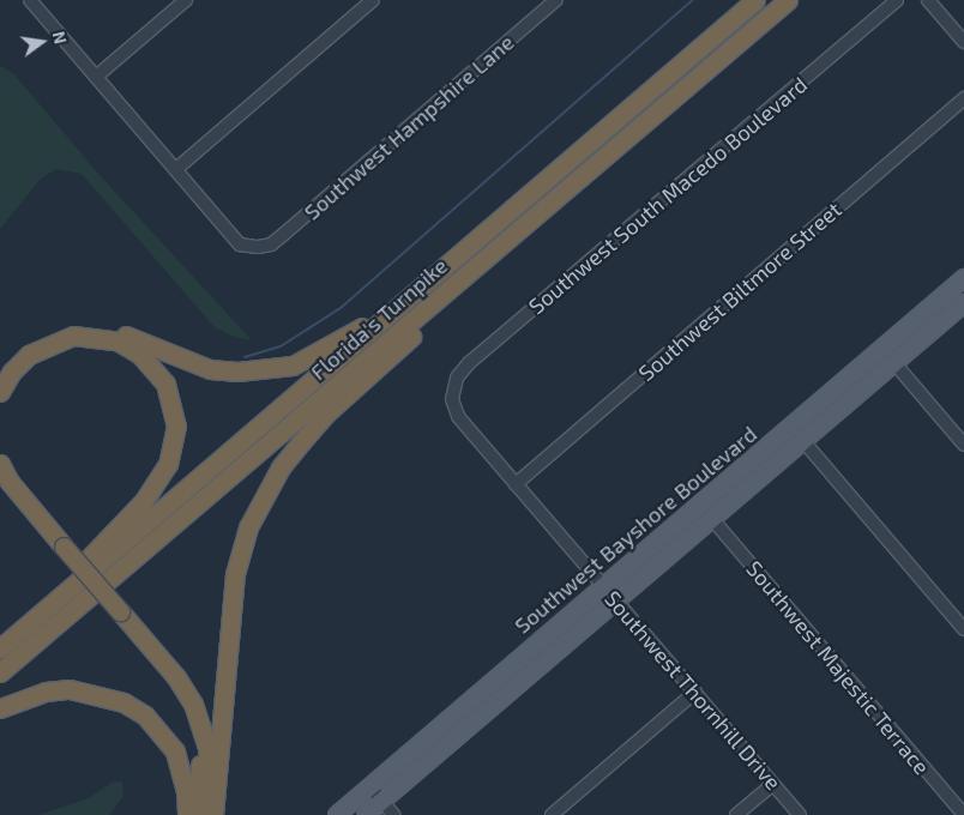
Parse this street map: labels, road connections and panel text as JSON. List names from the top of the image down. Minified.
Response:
{"streets":{"highway":["Florida's Turnpike"],"main road":["Southwest Bayshore Boulevard"],"street":["Southwest Hampshire Lane","Southwest South Macedo Boulevard","Southwest Biltmore Street","Southwest Majestic Terrace","Southwest Thornhill Drive"]},"crossings":[["Southwest South Macedo Boulevard","Southwest Thornhill Drive"],["Southwest Biltmore Street","Southwest Thornhill Drive"],["Southwest Bayshore Boulevard","Southwest Majestic Terrace"],["Southwest Bayshore Boulevard","Southwest Thornhill Drive"]],"north":"right"}
